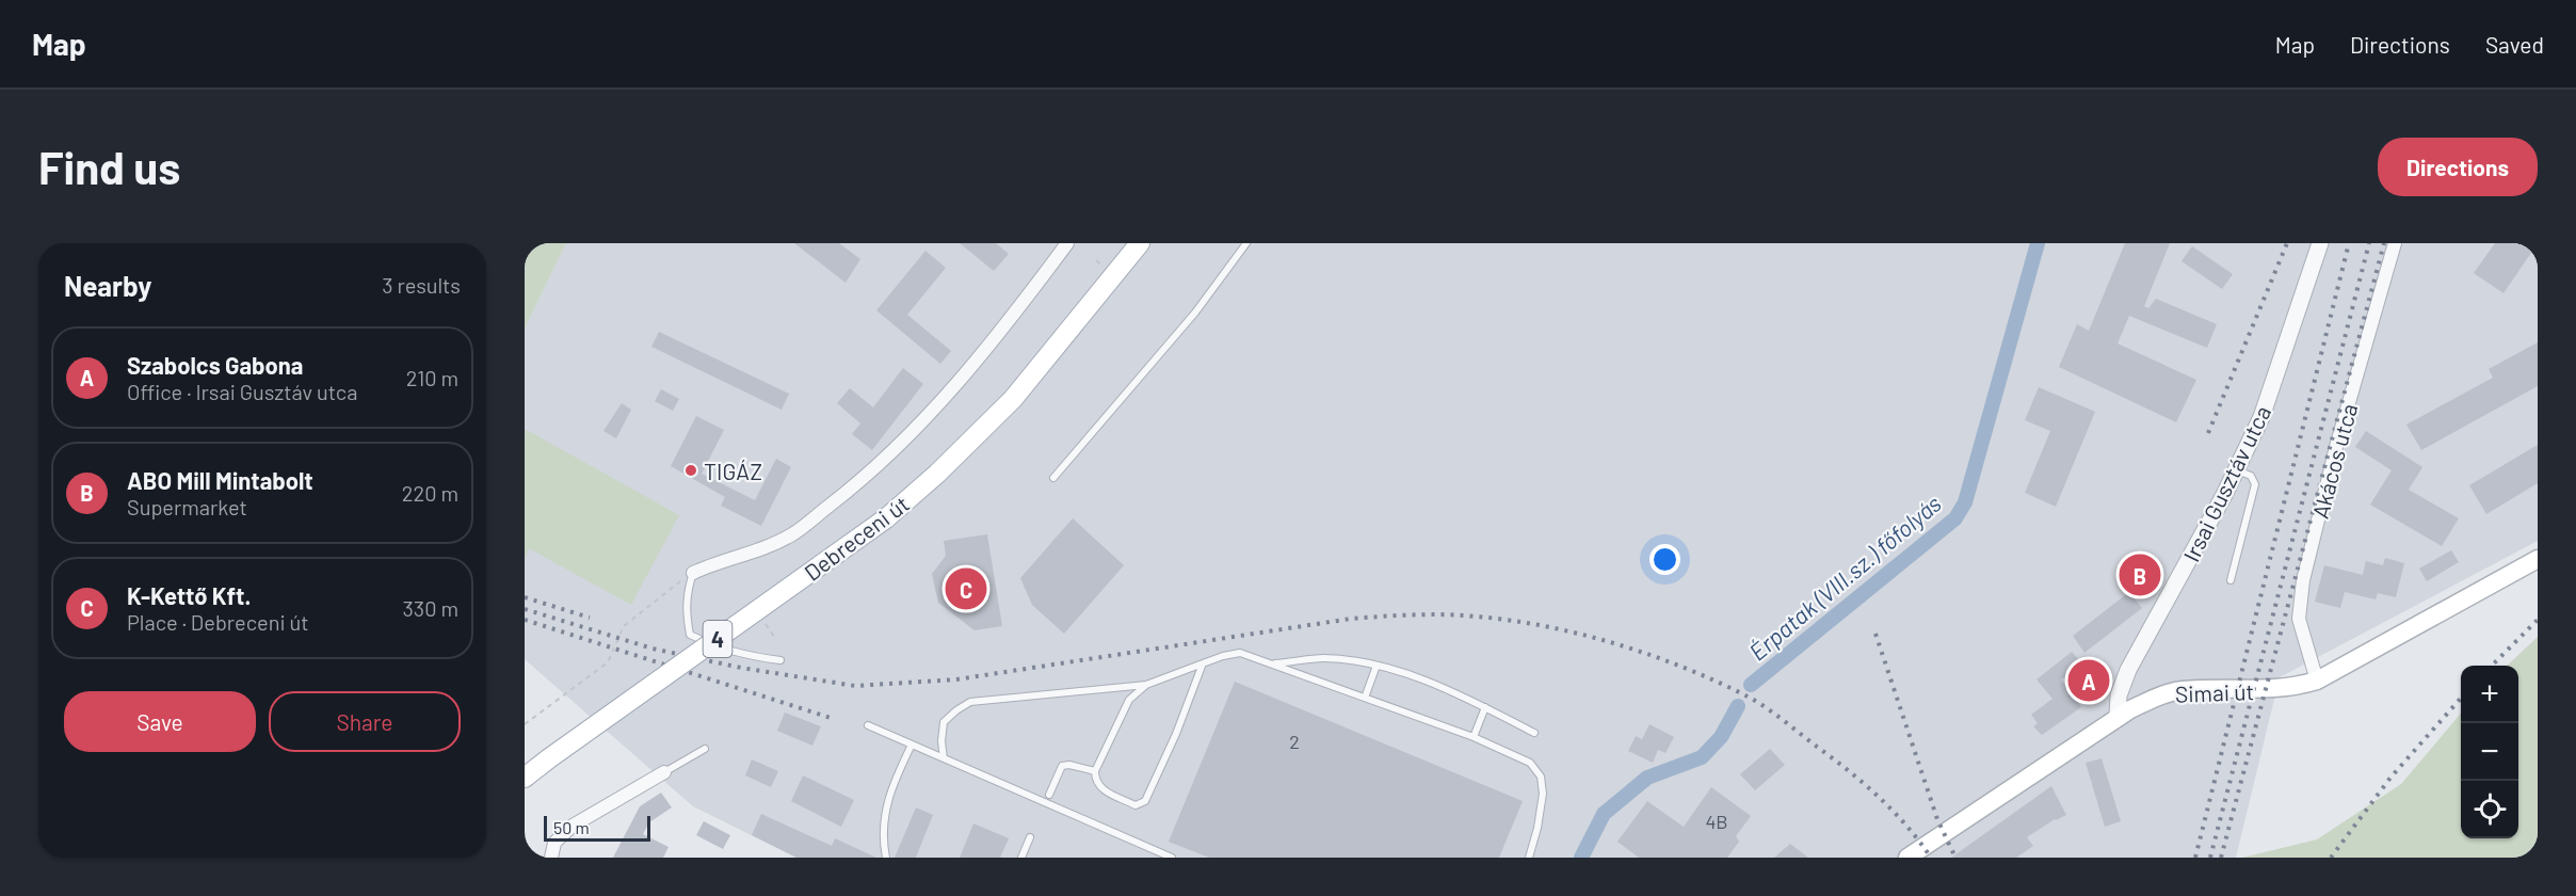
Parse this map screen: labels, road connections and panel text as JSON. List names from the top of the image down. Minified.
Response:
{"streets":{"main road":["Debreceni út","4","Simai út"],"street":["Akácos utca","Irsai Gusztáv utca"]},"crossings":[["Akácos utca","Simai út"],["Irsai Gusztáv utca","Simai út"]],"water":["Érpatak (VIII.sz.) főfolyás"],"places":["TIGÁZ"],"house_numbers":["2","4B"],"scale_bar":"50 m","page":{"header":"Map","nav":["Map","Directions","Saved"],"buttons":["Directions",["Save","Share"]],"title":"Find us","heading":["Nearby","3 results"],"list":[{"mark":"A","name":"Szabolcs Gabona","note":"Office · Irsai Gusztáv utca","value":"210 m"},{"mark":"B","name":"ABO Mill Mintabolt","note":"Supermarket","value":"220 m"},{"mark":"C","name":"K-Kettő Kft.","note":"Place · Debreceni út","value":"330 m"}],"pins":["B","C","A"],"map_buttons":["+","−"],"scale":"50 m"}}
